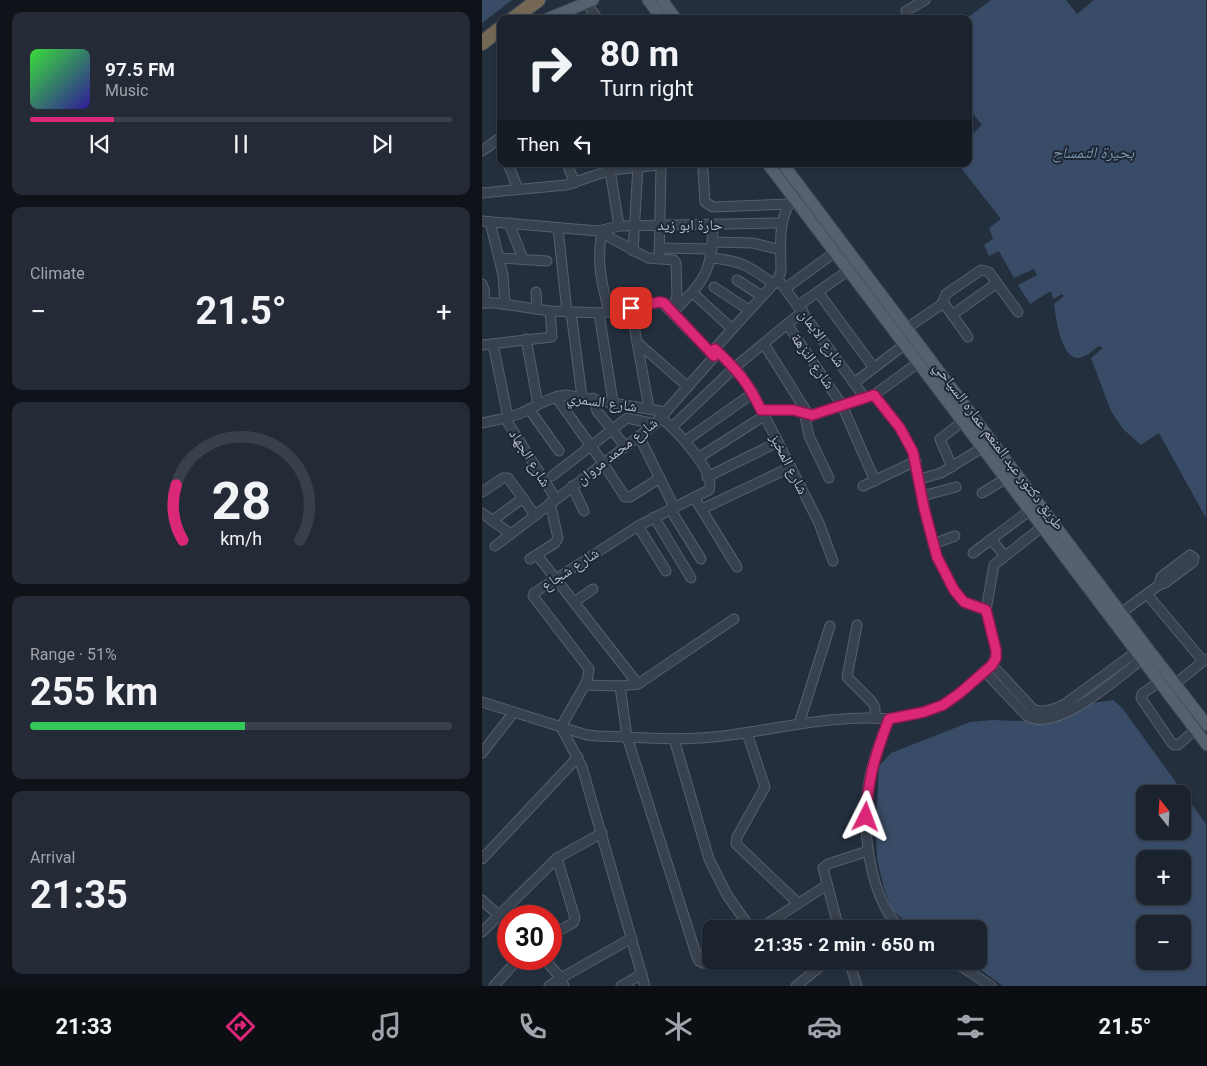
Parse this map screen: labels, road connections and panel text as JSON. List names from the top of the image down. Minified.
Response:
{"streets":{"main road":["طريق دكتور عبد المنعم عماره السياحي"],"street":["حارة ابو زيد","شارع الايمان","شارع النزهة","شارع السمري","شارع محمد مروان","شارع الجهاد","شارع المخبز","شارع شجاع"]},"crossings":[["شارع الايمان","شارع محمد مروان"],["شارع السمري","شارع محمد مروان"],["شارع السمري","شارع الجهاد"],["شارع محمد مروان","شارع الجهاد"],["شارع محمد مروان","شارع المخبز"],["شارع الجهاد","شارع شجاع"]],"water":["بحيرة التمساح"],"north":"top","page":{"turn":["80 m","Turn right"],"song":["97.5 FM","Music"],"then":"Then","tile":["Climate",["Range · 51%","255 km"],["Arrival","21:35"]],"heat":["−","21.5°","+"],"map_buttons":["+","−"],"limit":"30","trip":"21:35 · 2 min · 650 m","tabs":["21:33","21.5°"],"gauge":["28","km/h"]}}
